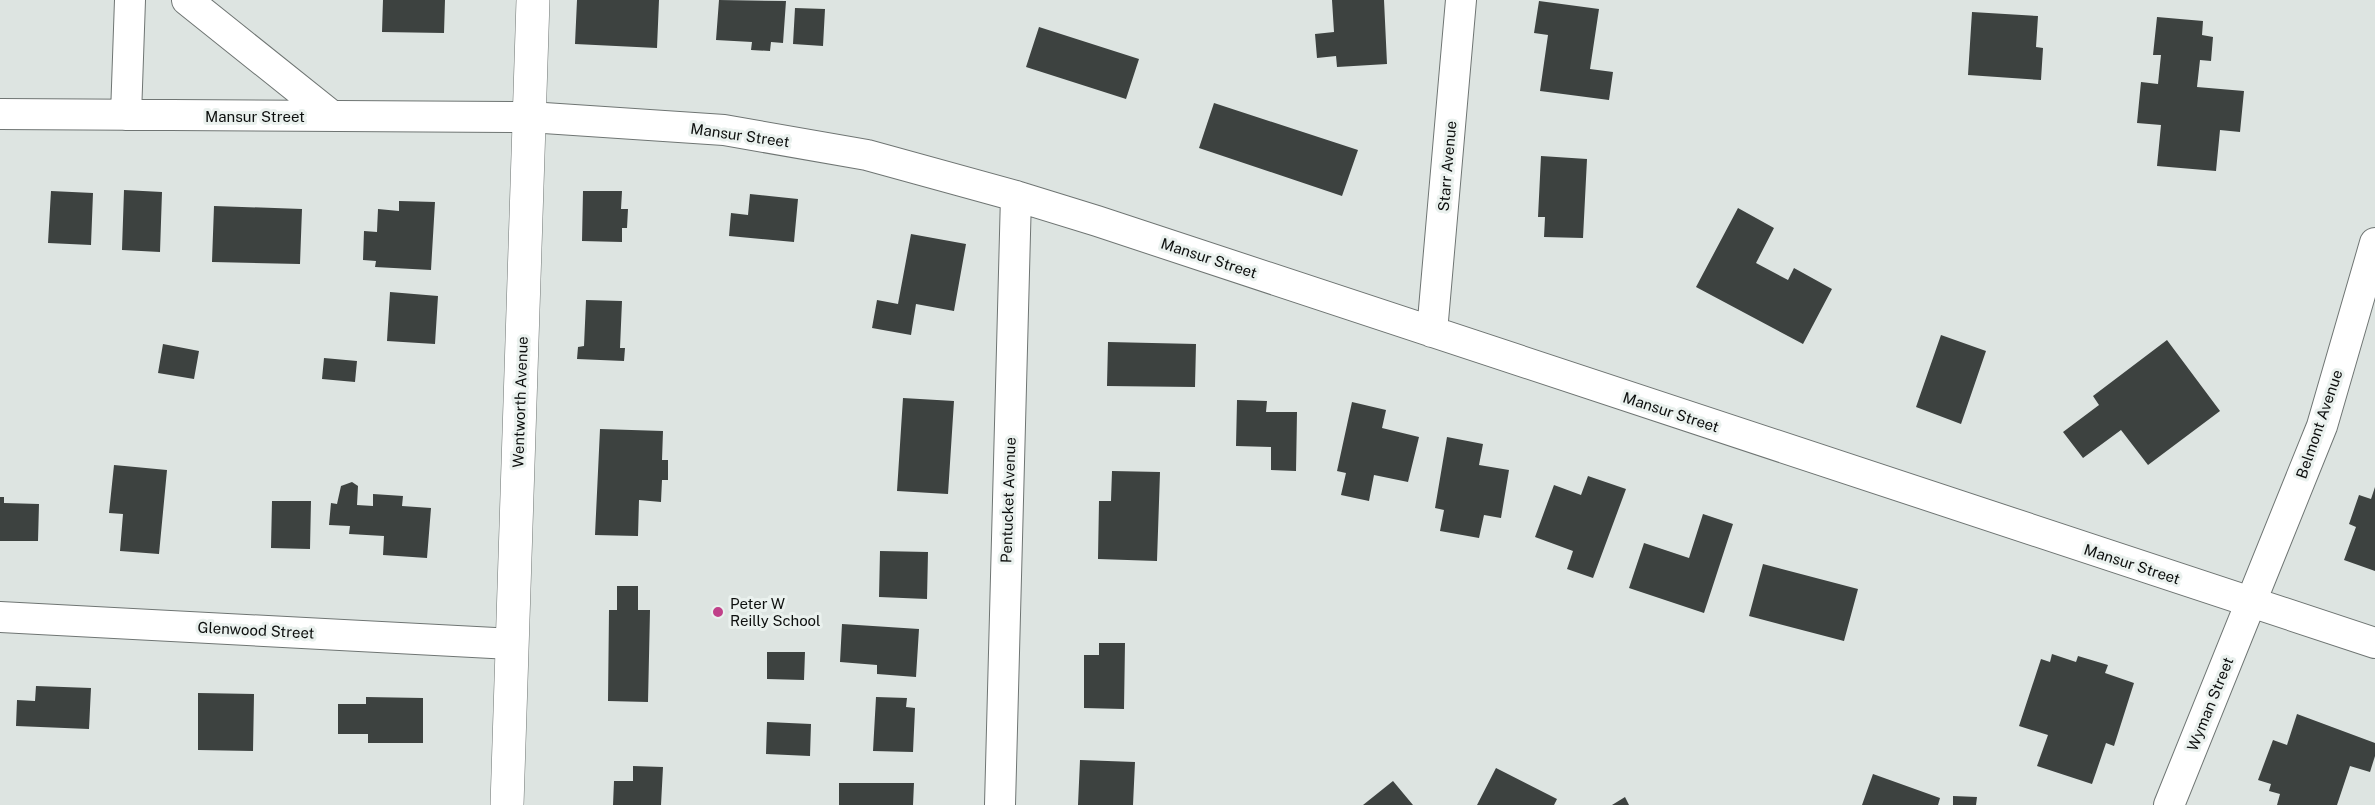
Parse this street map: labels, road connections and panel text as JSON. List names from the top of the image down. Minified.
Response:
{"streets":{"street":["Mansur Street","Starr Avenue","Wentworth Avenue","Belmont Avenue","Pentucket Avenue","Glenwood Street","Wyman Street"]},"crossings":[["Mansur Street","Starr Avenue"],["Mansur Street","Wentworth Avenue"],["Mansur Street","Belmont Avenue"],["Mansur Street","Pentucket Avenue"],["Mansur Street","Wyman Street"],["Wentworth Avenue","Glenwood Street"],["Belmont Avenue","Wyman Street"]],"places":["Peter W Reilly School"]}
